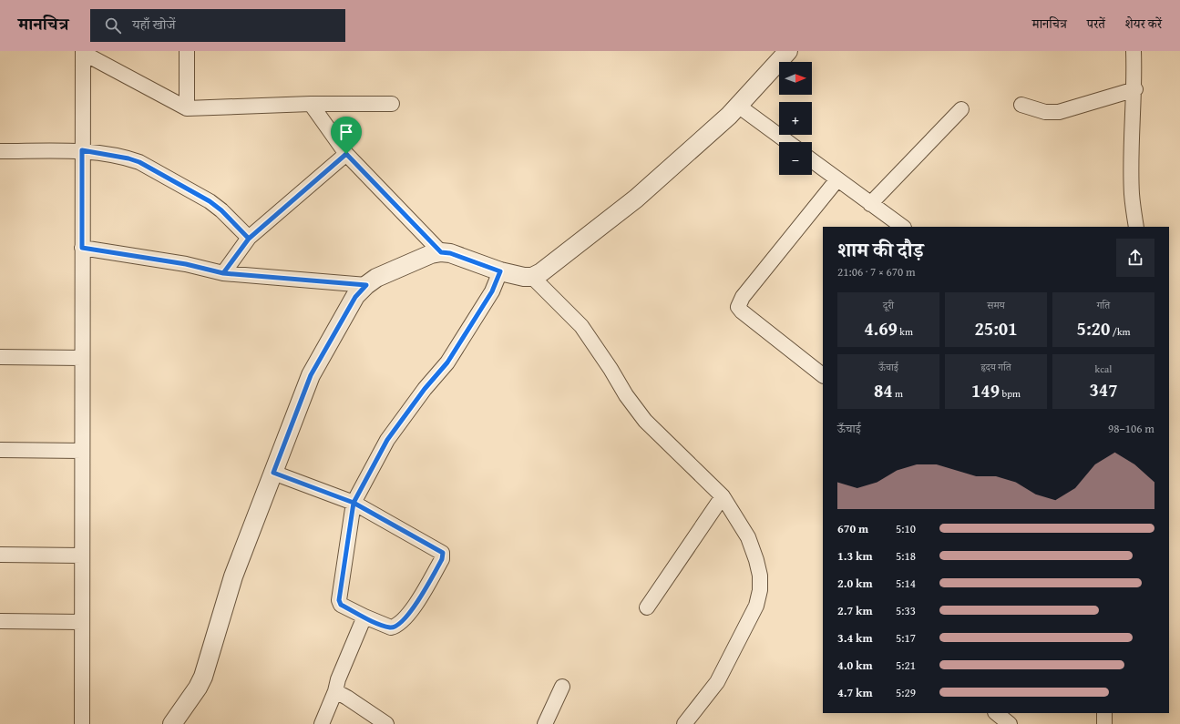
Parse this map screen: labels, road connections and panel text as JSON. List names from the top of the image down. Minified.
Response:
{"north":"right","page":{"header":"मानचित्र","search":"यहाँ खोजें","nav":["मानचित्र","परतें","शेयर करें"],"map_buttons":["+","−"],"heading":["शाम की दौड़","21:06 · 7 × 670 m"],"stats":[["दूरी","4.69 km"],["समय","25:01"],["गति","5:20 /km"],["ऊँचाई","84 m"],["हृदय गति","149 bpm"],["kcal","347"]],"chart":["ऊँचाई","98–106 m"],"list":[{"name":"670 m","note":"5:10"},{"name":"1.3 km","note":"5:18"},{"name":"2.0 km","note":"5:14"},{"name":"2.7 km","note":"5:33"},{"name":"3.4 km","note":"5:17"},{"name":"4.0 km","note":"5:21"},{"name":"4.7 km","note":"5:29"}]}}
